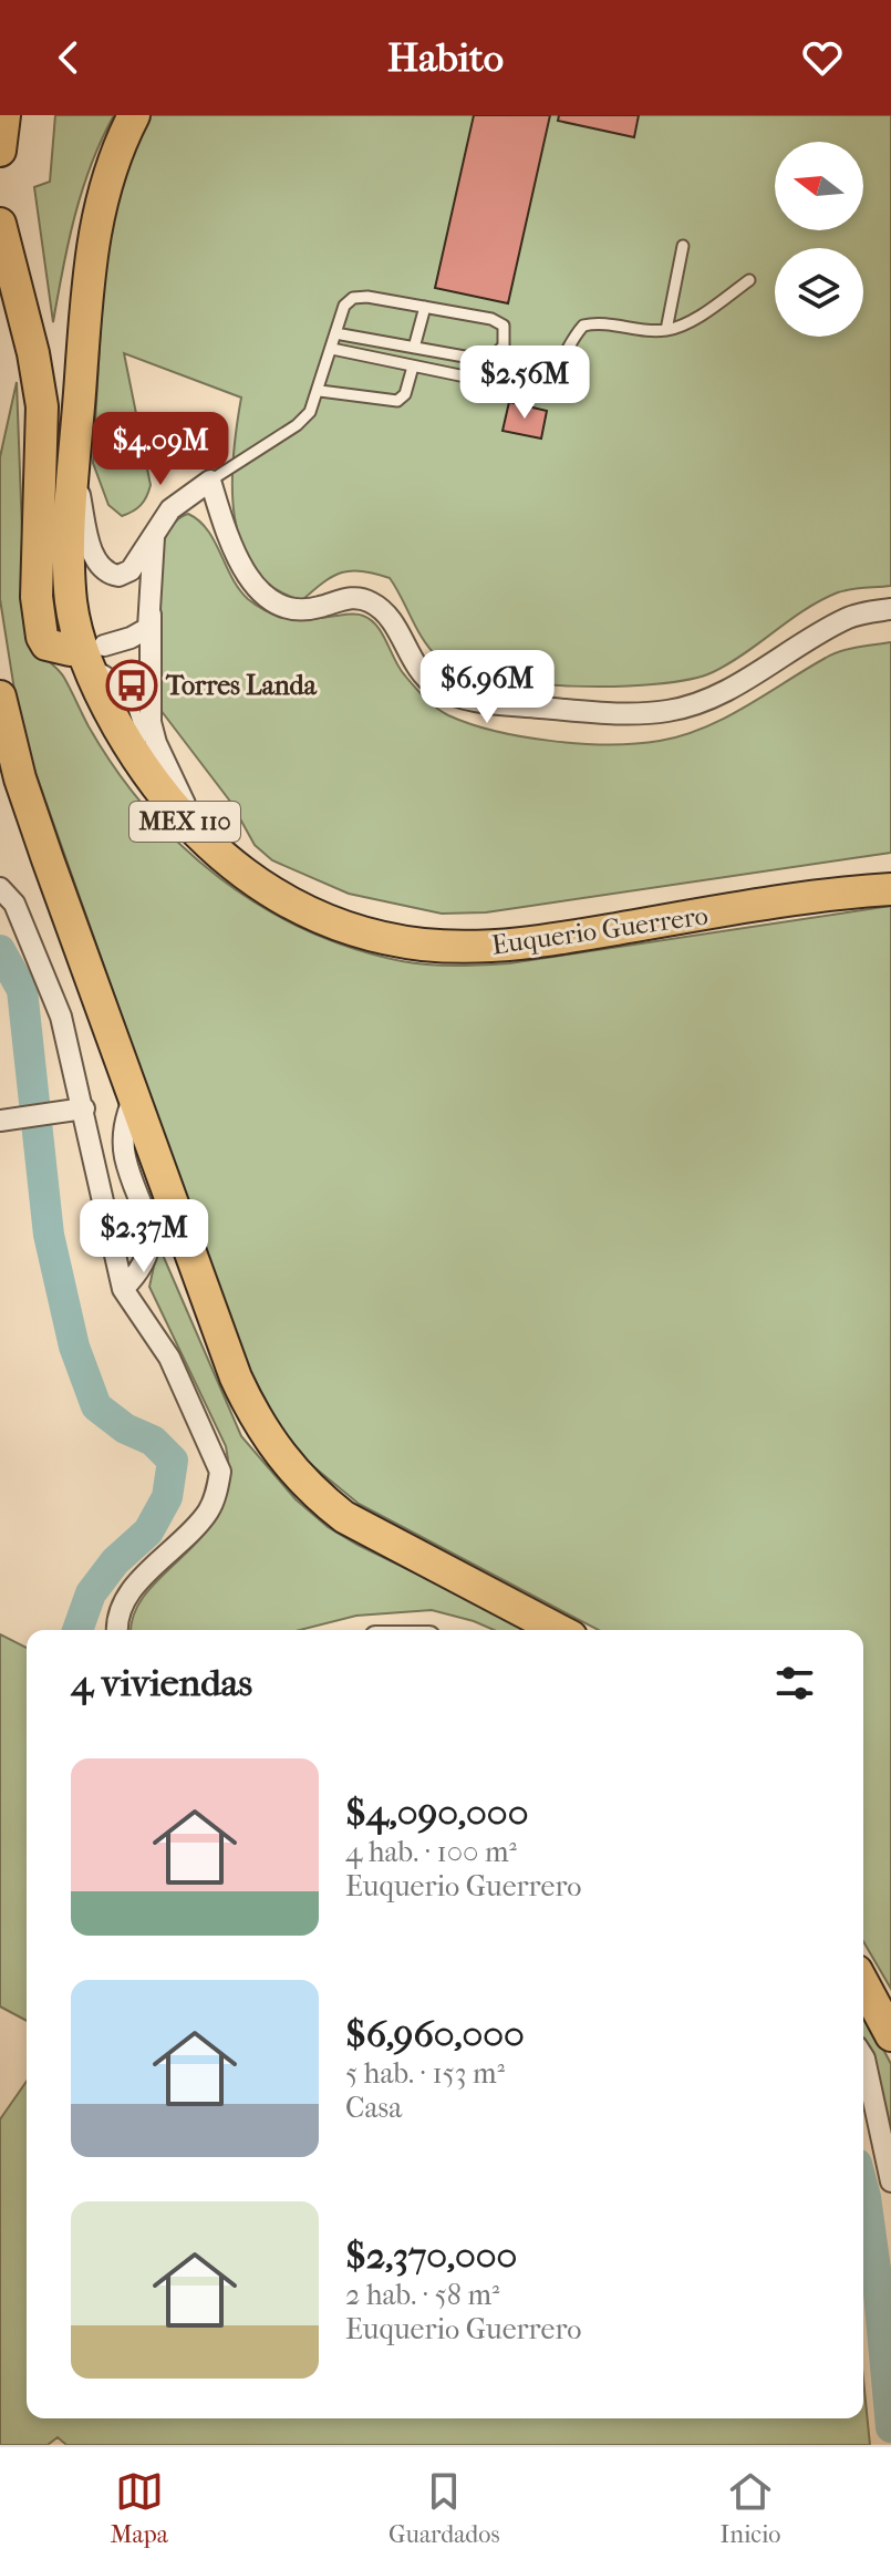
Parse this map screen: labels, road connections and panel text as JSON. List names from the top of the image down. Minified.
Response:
{"streets":{"main road":["MEX 110","Euquerio Guerrero"]},"places":{"bus stop":["Torres Landa"]},"north":"left","page":{"header":"Habito","price":["$2.56M","$4.09M","$6.96M","$2.37M"],"heading":"4 viviendas","list":[{"name":"$4,090,000","note":"4 hab. · 100 m² · Euquerio Guerrero"},{"name":"$6,960,000","note":"5 hab. · 153 m² · Casa"},{"name":"$2,370,000","note":"2 hab. · 58 m² · Euquerio Guerrero"}],"tabs":["Mapa","Guardados","Inicio"]}}
